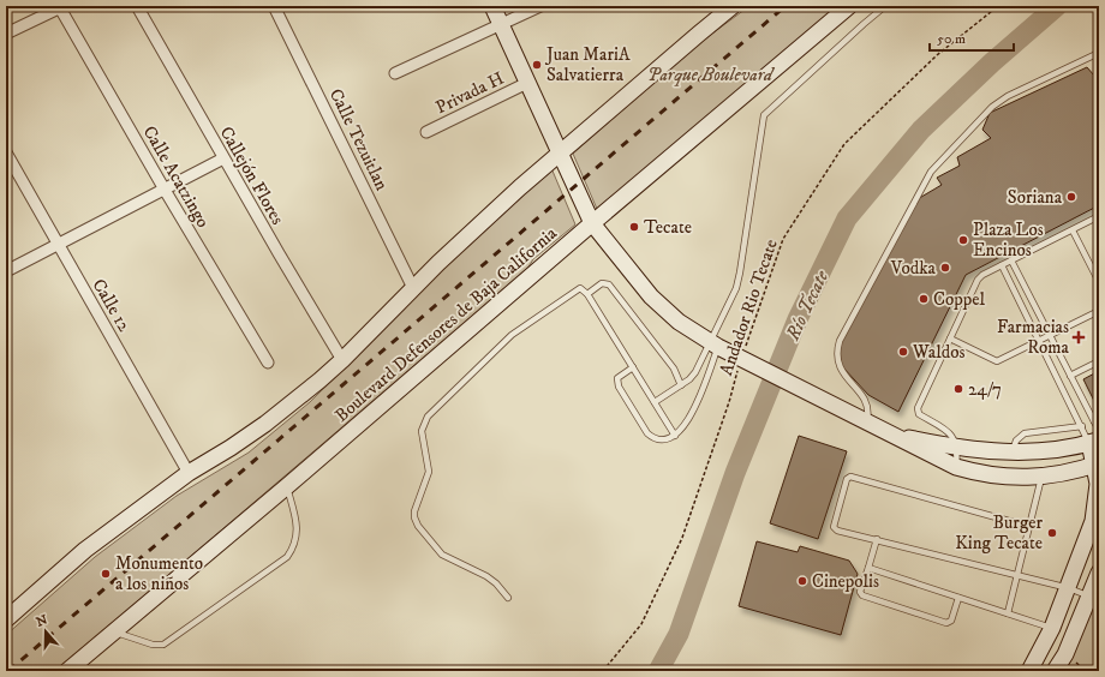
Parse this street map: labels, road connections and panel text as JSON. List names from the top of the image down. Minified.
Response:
{"streets":{"main road":["Boulevard Defensores de Baja California"],"street":["Privada H","Calle Tezuitlan","Callejón Flores","Calle Acatzingo","Calle 12"],"path":["Andador Rio Tecate"]},"water":["Río Tecate"],"parks":["Parque Boulevard"],"places":{"other":["Juan MariA Salvatierra","Soriana","Tecate","Plaza Los Encinos","Vodka","Coppel","Waldos","24/7","Burger King Tecate","Monumento a los niños","Cinepolis"],"health":["Farmacias Roma"]},"scale_bar":"50 m","north":"top"}
